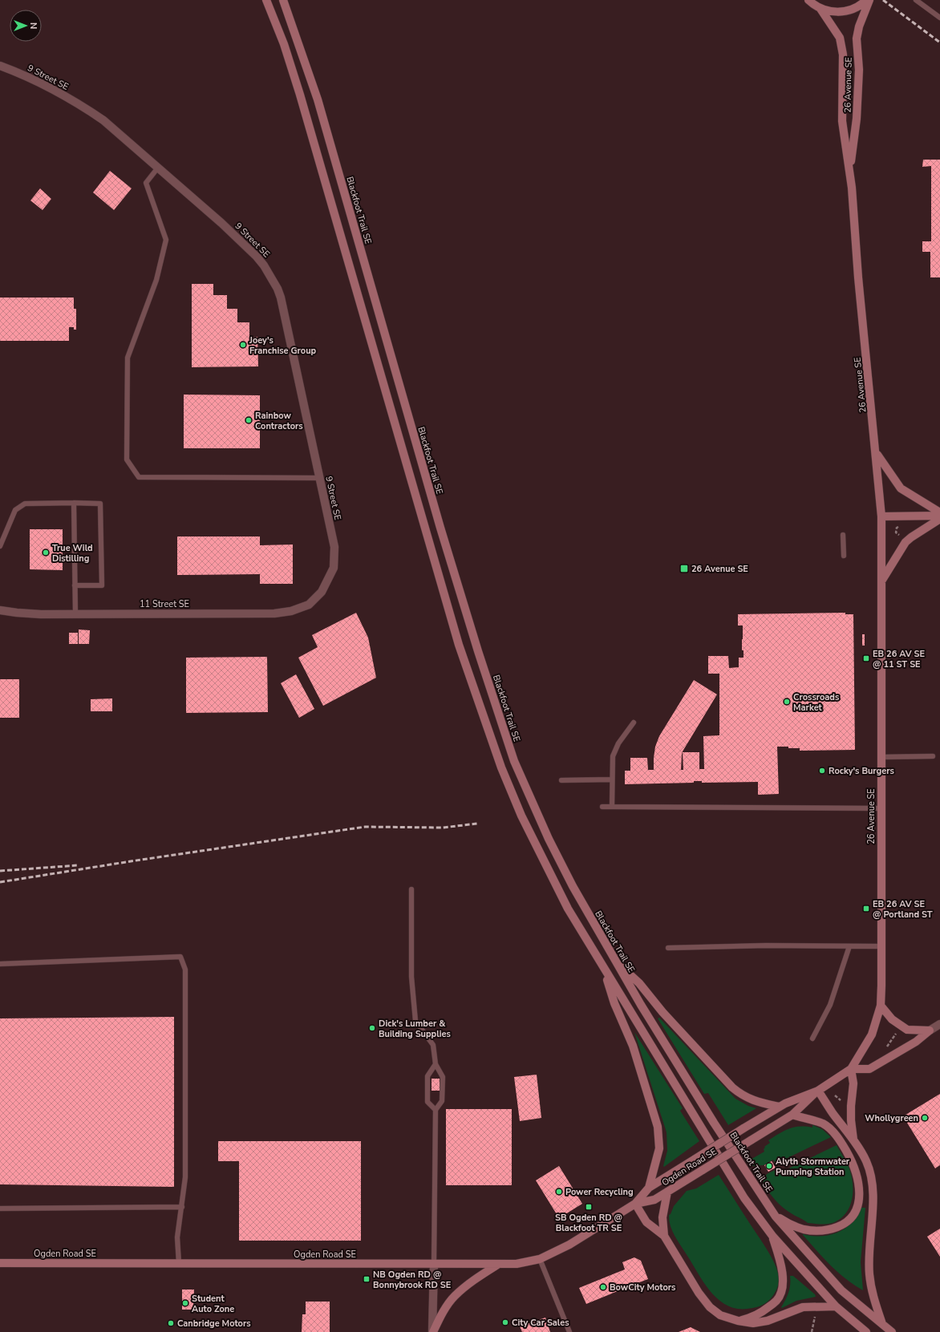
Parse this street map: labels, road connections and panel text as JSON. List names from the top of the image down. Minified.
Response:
{"streets":{"main road":["26 Avenue SE","Blackfoot Trail SE","Ogden Road SE"],"street":["9 Street SE","11 Street SE"]},"crossings":[["9 Street SE","11 Street SE"],["26 Avenue SE","Ogden Road SE"]],"places":{"other":["Joey's Franchise Group","Rainbow Contractors","True Wild Distilling","Crossroads Market","Rocky's Burgers","Dick's Lumber & Building Supplies","Whollygreen","Alyth Stormwater Pumping Station","Power Recycling","BowCity Motors","Student Auto Zone","City Car Sales","Canbridge Motors"],"transit":["26 Avenue SE","EB 26 AV SE @ 11 ST SE","EB 26 AV SE @ Portland ST","SB Ogden RD @ Blackfoot TR SE","NB Ogden RD @ Bonnybrook RD SE"]},"north":"right"}
